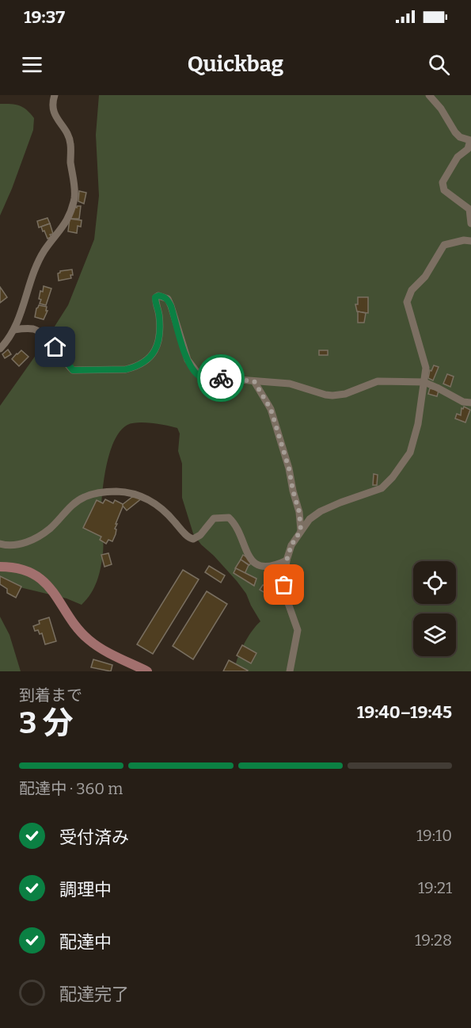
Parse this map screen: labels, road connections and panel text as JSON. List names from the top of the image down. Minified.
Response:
{"page":{"status":"19:37","header":"Quickbag","heading":["3 分","到着まで","19:40–19:45"],"bar":"配達中 · 360 m","list":[["受付済み","19:10"],["調理中","19:21"],["配達中","19:28"],"配達完了"]}}
